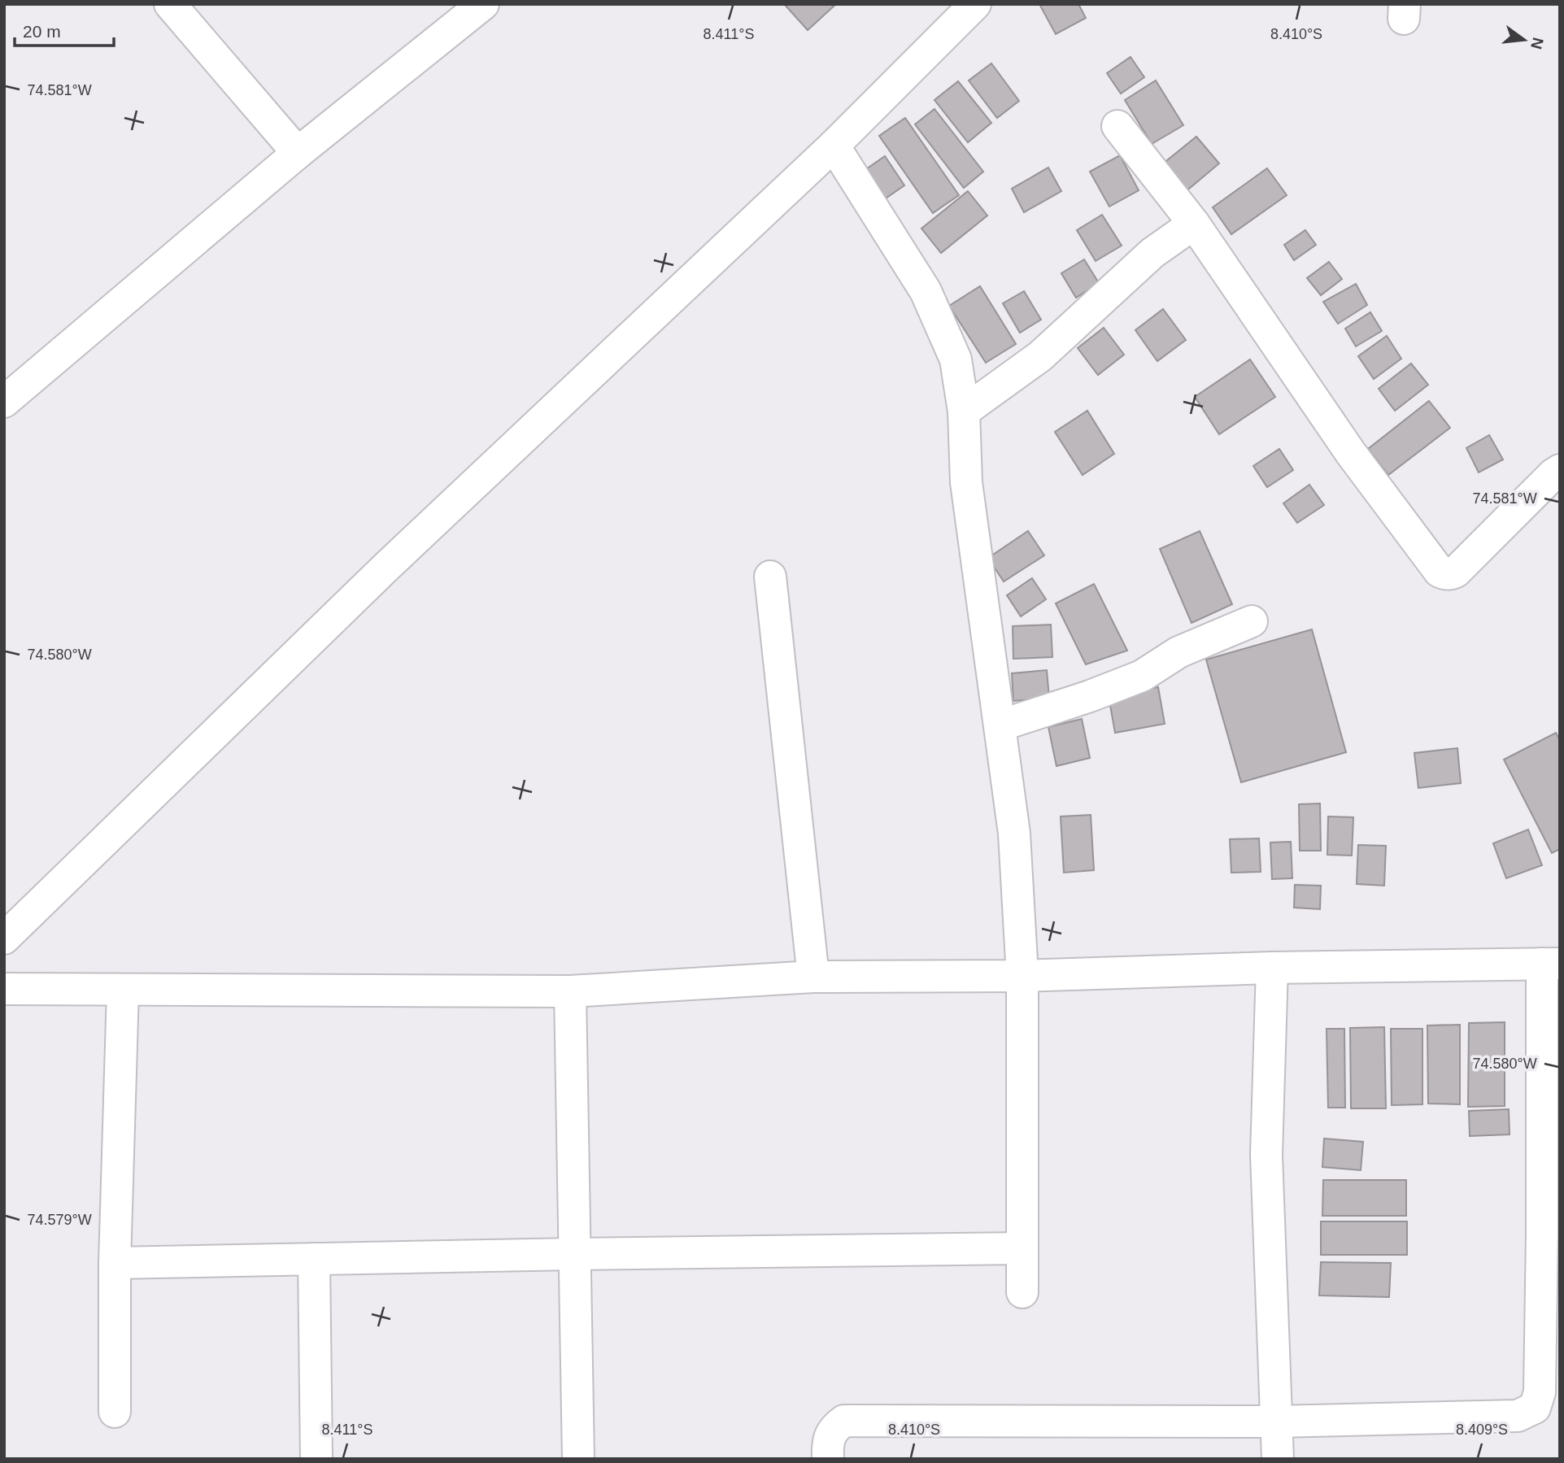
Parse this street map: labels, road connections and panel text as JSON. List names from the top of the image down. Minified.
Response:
{"scale_bar":"20 m","north":"right","coordinates":["8.411°S","8.410°S","74.581°W","74.580°W","74.579°W","8.409°S"]}
